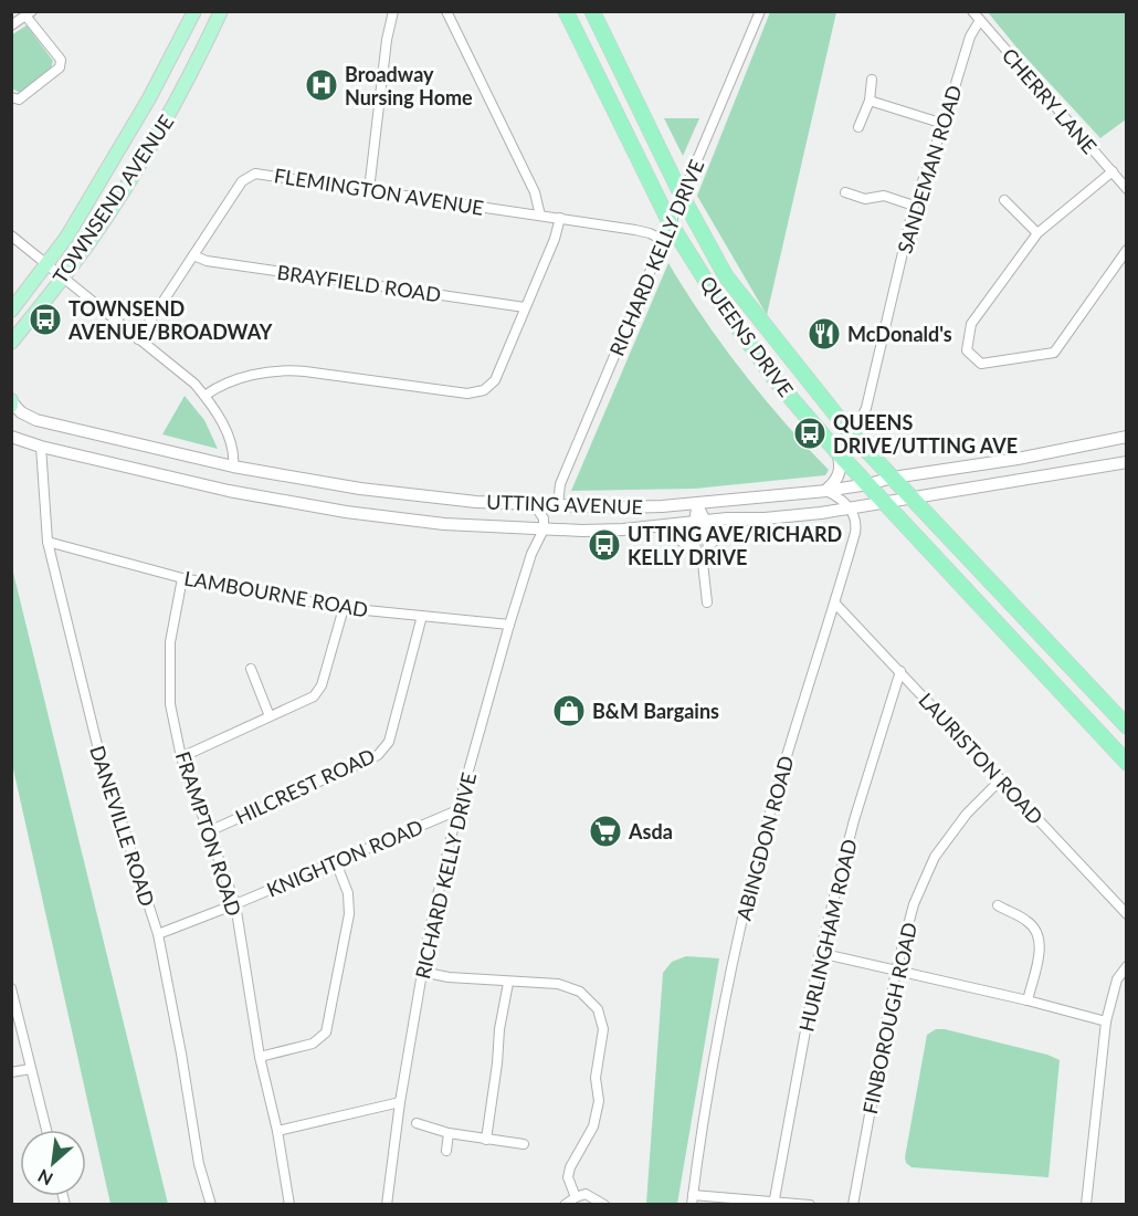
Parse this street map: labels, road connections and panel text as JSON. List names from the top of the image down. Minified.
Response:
{"streets":{"highway":["QUEENS DRIVE"],"main road":["TOWNSEND AVENUE"],"street":["CHERRY LANE","SANDEMAN ROAD","FLEMINGTON AVENUE","RICHARD KELLY DRIVE","BRAYFIELD ROAD","UTTING AVENUE","LAMBOURNE ROAD","LAURISTON ROAD","HILCREST ROAD","DANEVILLE ROAD","FRAMPTON ROAD","ABINGDON ROAD","KNIGHTON ROAD","HURLINGHAM ROAD","FINBOROUGH ROAD"]},"crossings":[["CHERRY LANE","SANDEMAN ROAD"],["SANDEMAN ROAD","QUEENS DRIVE"],["FLEMINGTON AVENUE","RICHARD KELLY DRIVE"],["FLEMINGTON AVENUE","BRAYFIELD ROAD"],["RICHARD KELLY DRIVE","QUEENS DRIVE"],["RICHARD KELLY DRIVE","UTTING AVENUE"],["RICHARD KELLY DRIVE","LAMBOURNE ROAD"],["RICHARD KELLY DRIVE","KNIGHTON ROAD"],["QUEENS DRIVE","UTTING AVENUE"],["UTTING AVENUE","DANEVILLE ROAD"],["UTTING AVENUE","ABINGDON ROAD"],["LAMBOURNE ROAD","HILCREST ROAD"],["LAMBOURNE ROAD","DANEVILLE ROAD"],["LAMBOURNE ROAD","FRAMPTON ROAD"],["LAURISTON ROAD","ABINGDON ROAD"],["LAURISTON ROAD","HURLINGHAM ROAD"],["LAURISTON ROAD","FINBOROUGH ROAD"],["HILCREST ROAD","FRAMPTON ROAD"],["DANEVILLE ROAD","KNIGHTON ROAD"],["FRAMPTON ROAD","KNIGHTON ROAD"]],"places":{"hospital":["Broadway Nursing Home"],"bus stop":["TOWNSEND AVENUE/BROADWAY","QUEENS DRIVE/UTTING AVE","UTTING AVE/RICHARD KELLY DRIVE"],"restaurant":["McDonald's"],"shop":["B&M Bargains"],"supermarket":["Asda"]},"north":"bottom left"}
